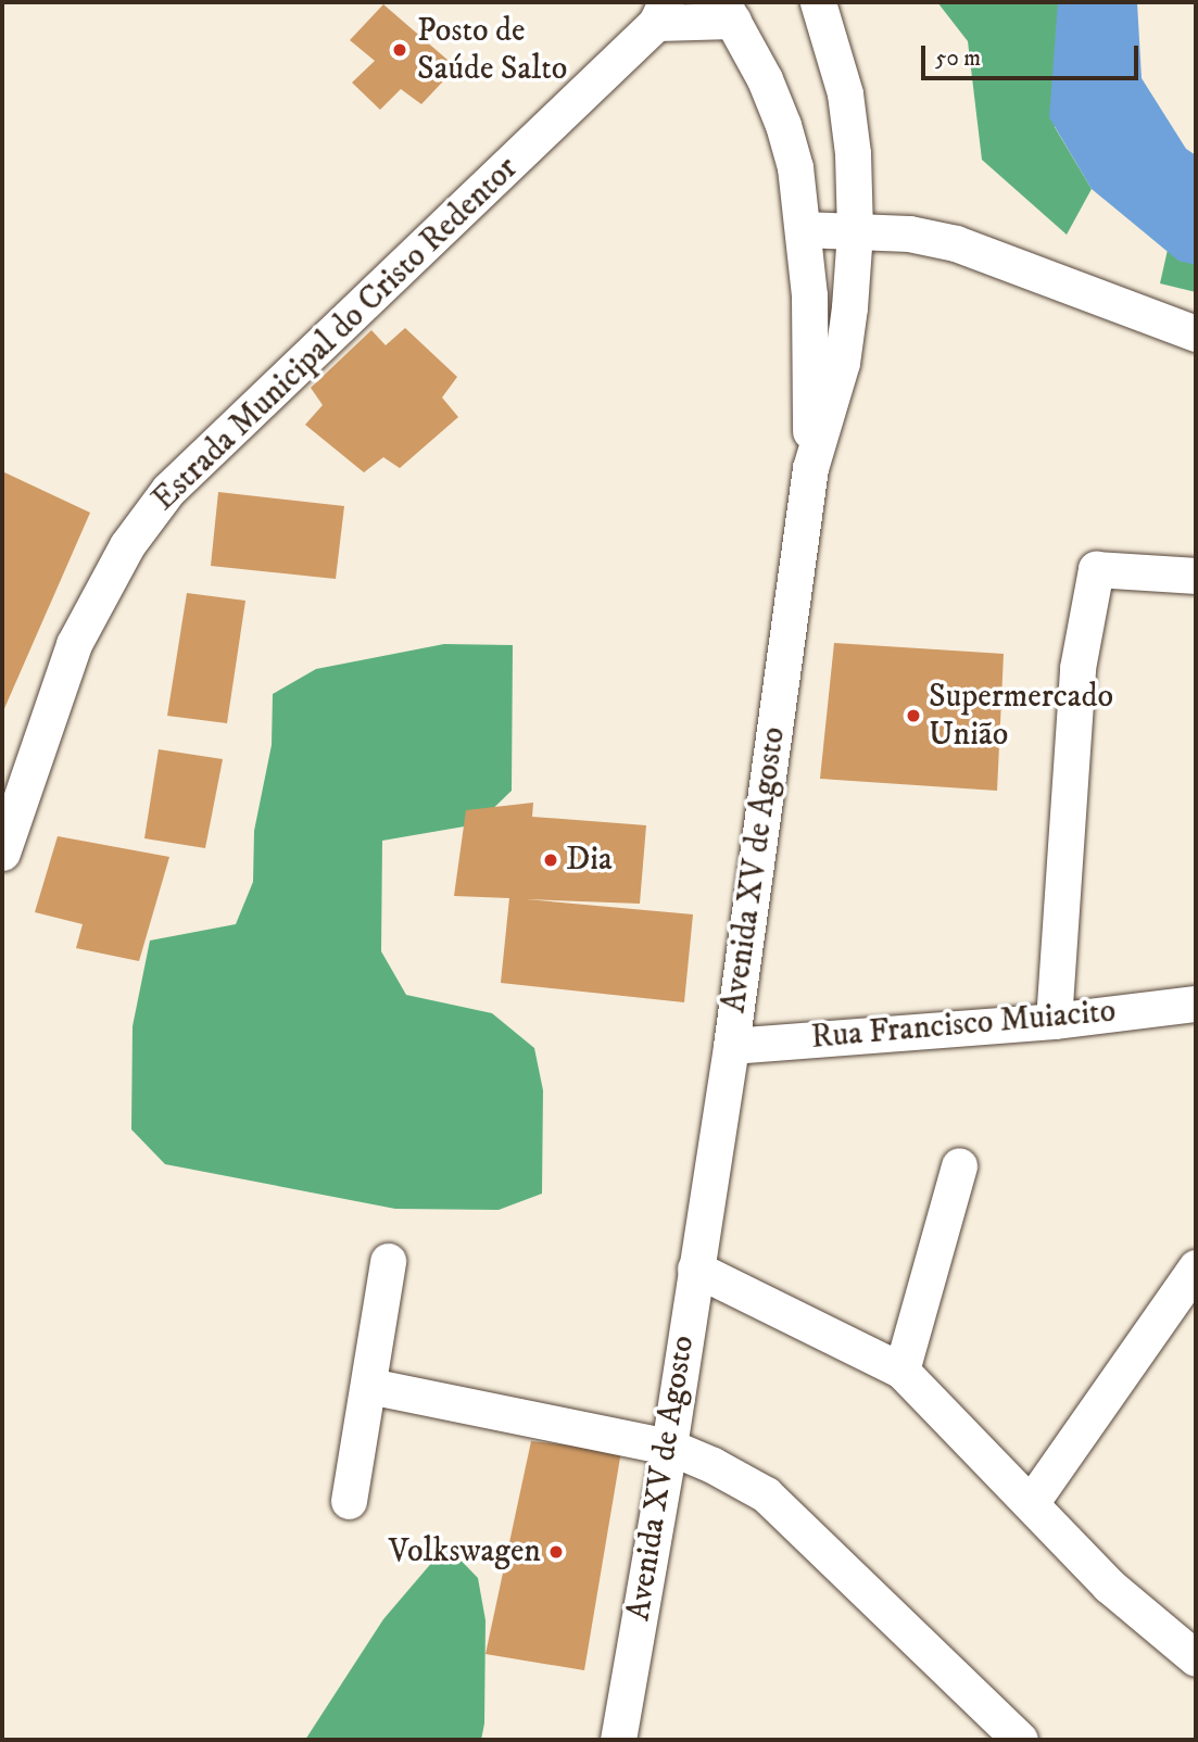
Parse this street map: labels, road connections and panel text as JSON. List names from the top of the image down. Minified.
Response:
{"streets":{"street":["Estrada Municipal do Cristo Redentor","Avenida XV de Agosto","Rua Francisco Muiacito"]},"crossings":[["Avenida XV de Agosto","Rua Francisco Muiacito"]],"places":["Posto de Saúde Salto","Supermercado União","Dia","Volkswagen"],"scale_bar":"50 m"}
